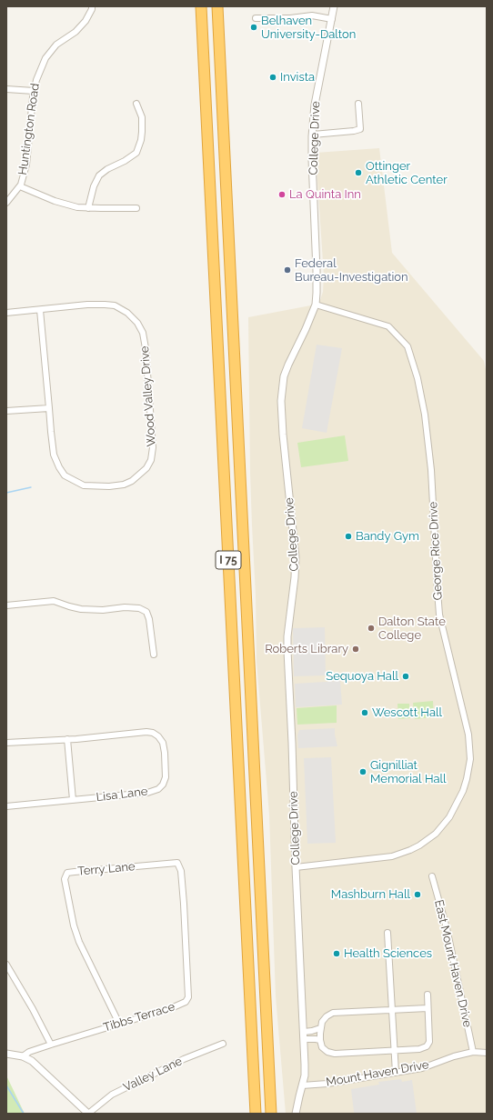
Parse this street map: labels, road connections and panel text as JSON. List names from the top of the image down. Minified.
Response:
{"streets":{"highway":["I 75"],"street":["Huntington Road","College Drive","Wood Valley Drive","George Rice Drive","Lisa Lane","Terry Lane","East Mount Haven Drive","Tibbs Terrace","Mount Haven Drive","Valley Lane"]},"crossings":[["College Drive","George Rice Drive"],["College Drive","Mount Haven Drive"],["Terry Lane","Tibbs Terrace"],["East Mount Haven Drive","Mount Haven Drive"]],"places":["Belhaven University-Dalton","Invista","Ottinger Athletic Center","La Quinta Inn","Federal Bureau-Investigation","Bandy Gym","Dalton State College","Roberts Library","Sequoya Hall","Wescott Hall","Gignilliat Memorial Hall","Mashburn Hall","Health Sciences"]}
